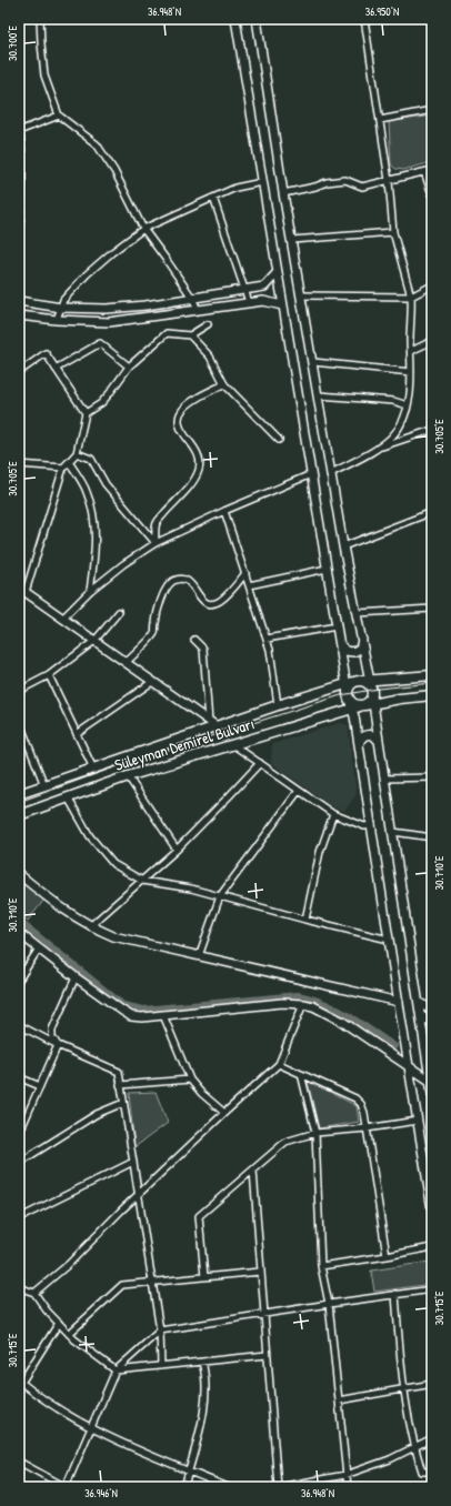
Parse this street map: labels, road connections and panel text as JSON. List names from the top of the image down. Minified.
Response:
{"streets":{"main road":["Süleyman Demirel Bulvarı"]},"coordinates":["36.948°N","36.950°N","30.700°E","30.705°E","30.710°E","30.715°E","36.946°N"]}
